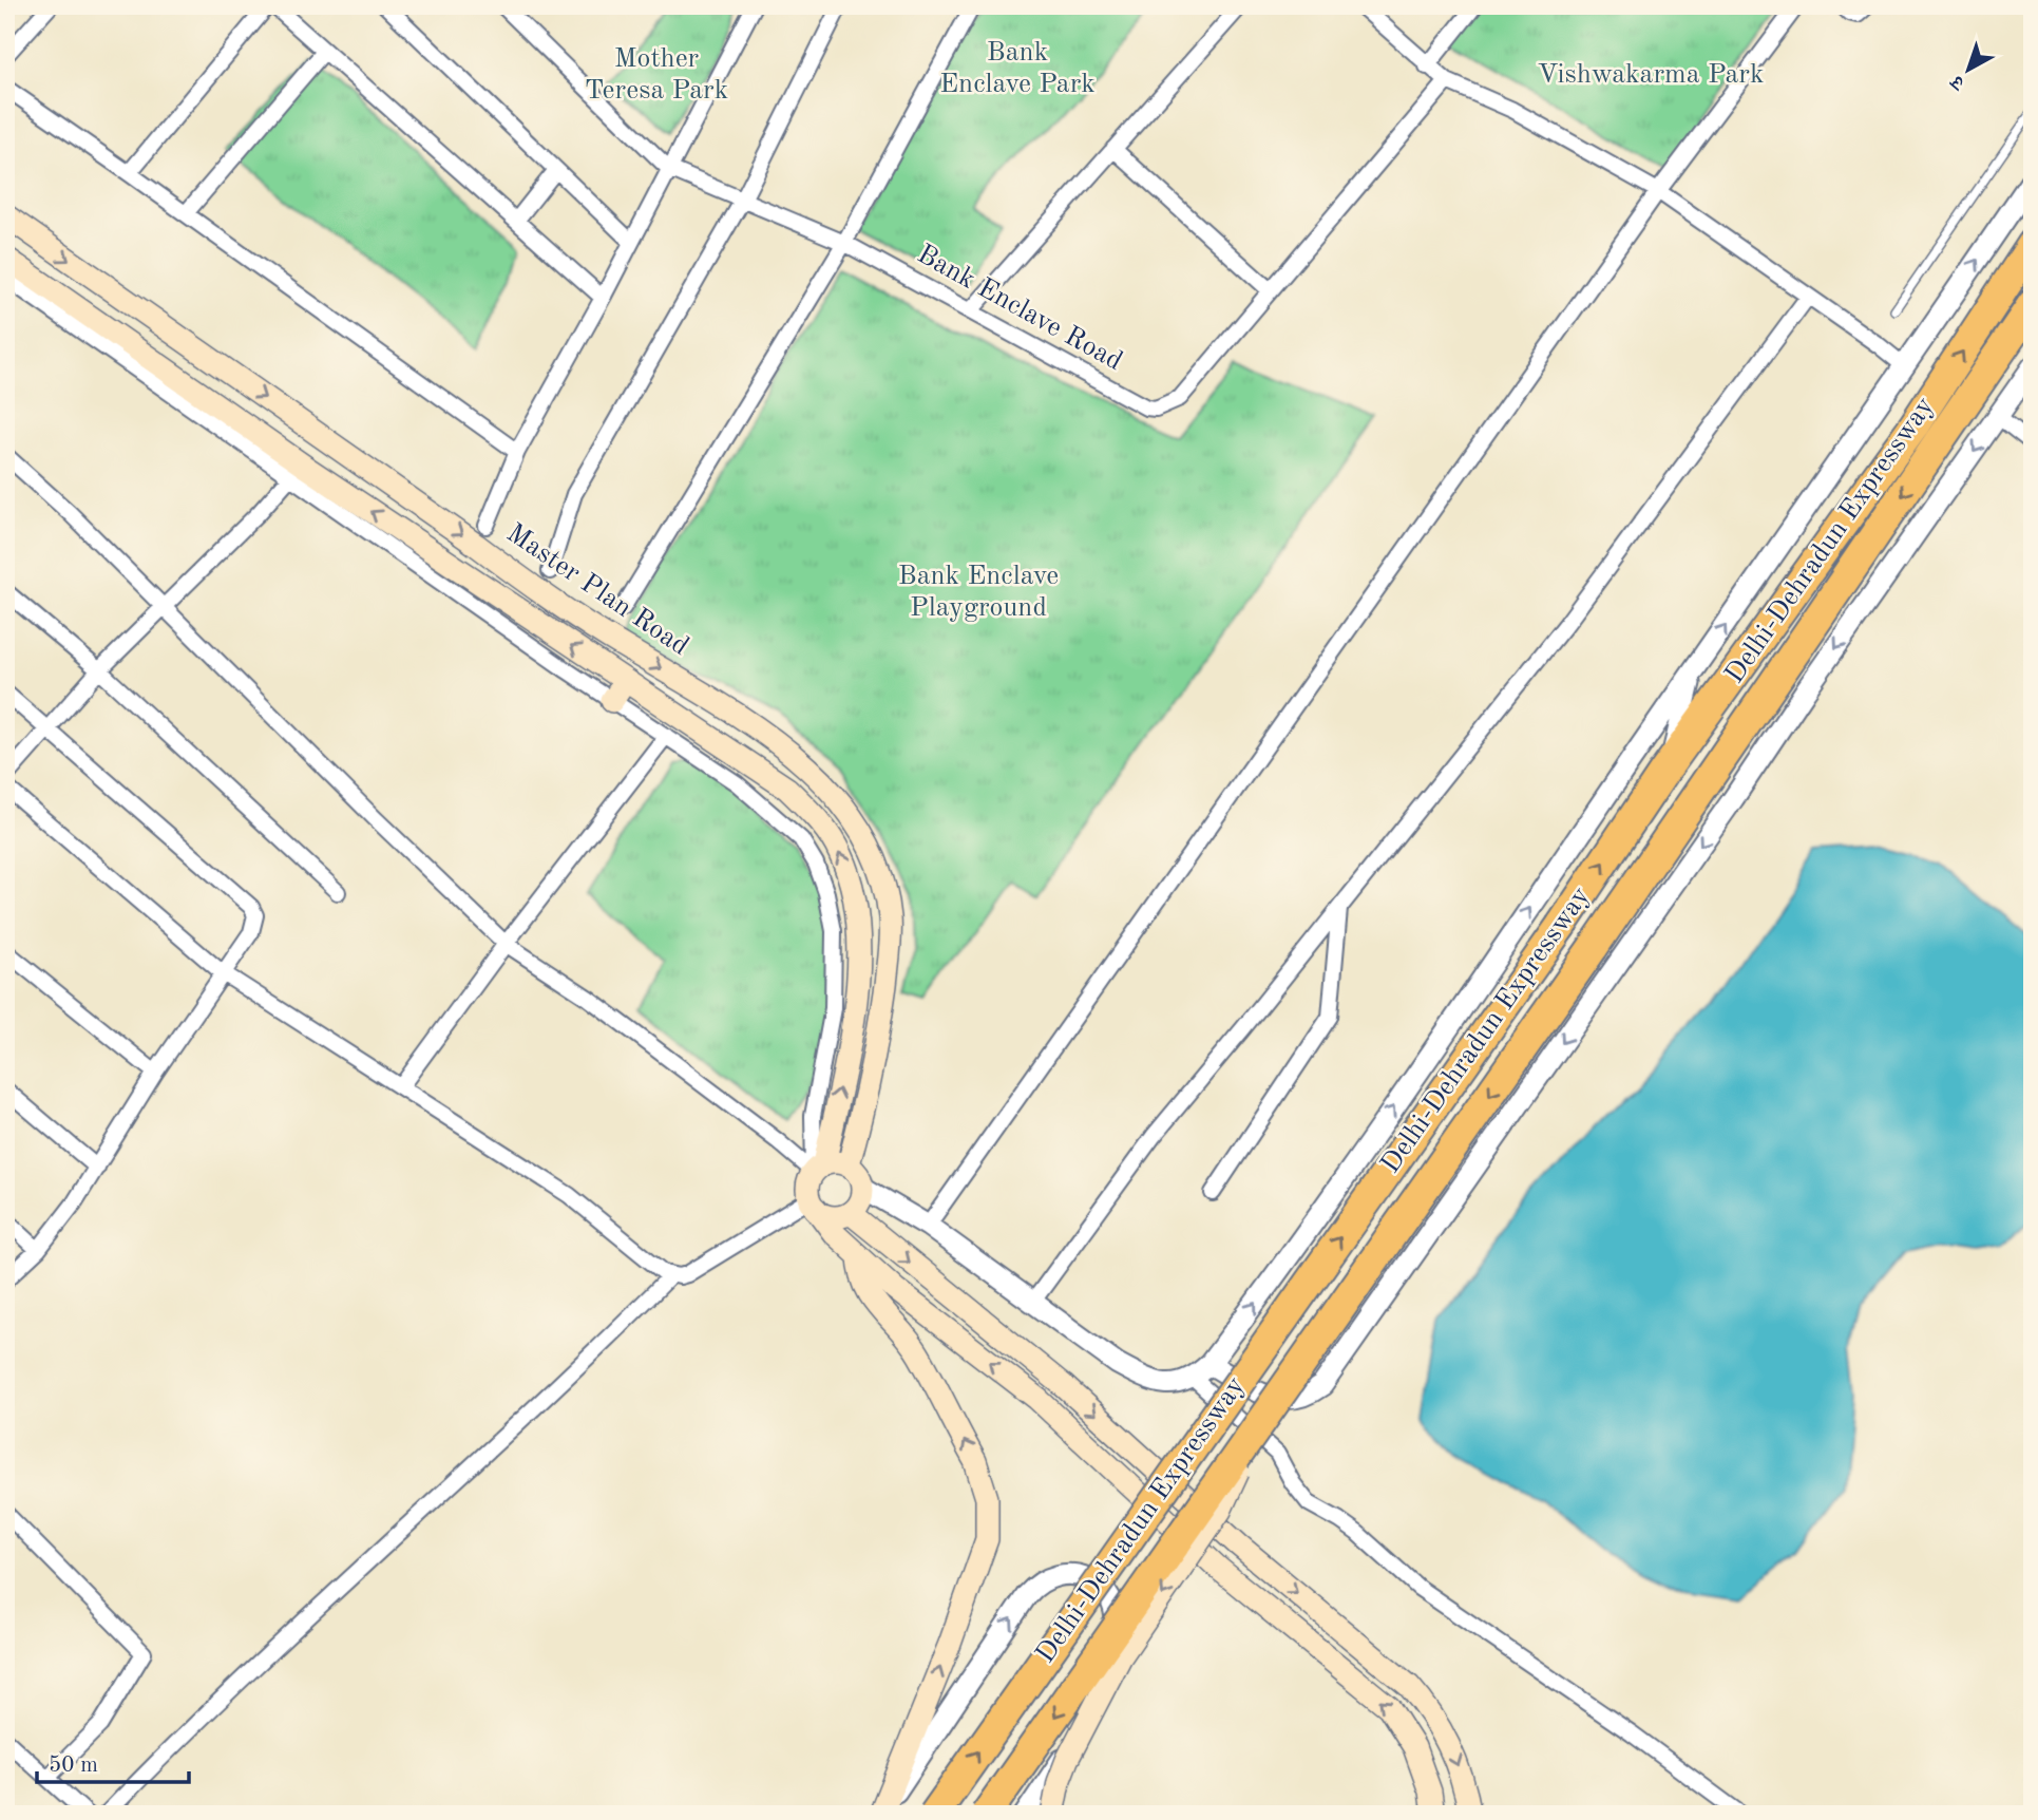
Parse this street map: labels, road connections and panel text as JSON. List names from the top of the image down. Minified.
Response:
{"streets":{"highway":["Delhi-Dehradun Expressway"],"main road":["Master Plan Road"],"street":["Bank Enclave Road"]},"parks":["Bank Enclave Park","Mother Teresa Park","Vishwakarma Park","Bank Enclave Playground"],"scale_bar":"50 m","north":"bottom left"}
